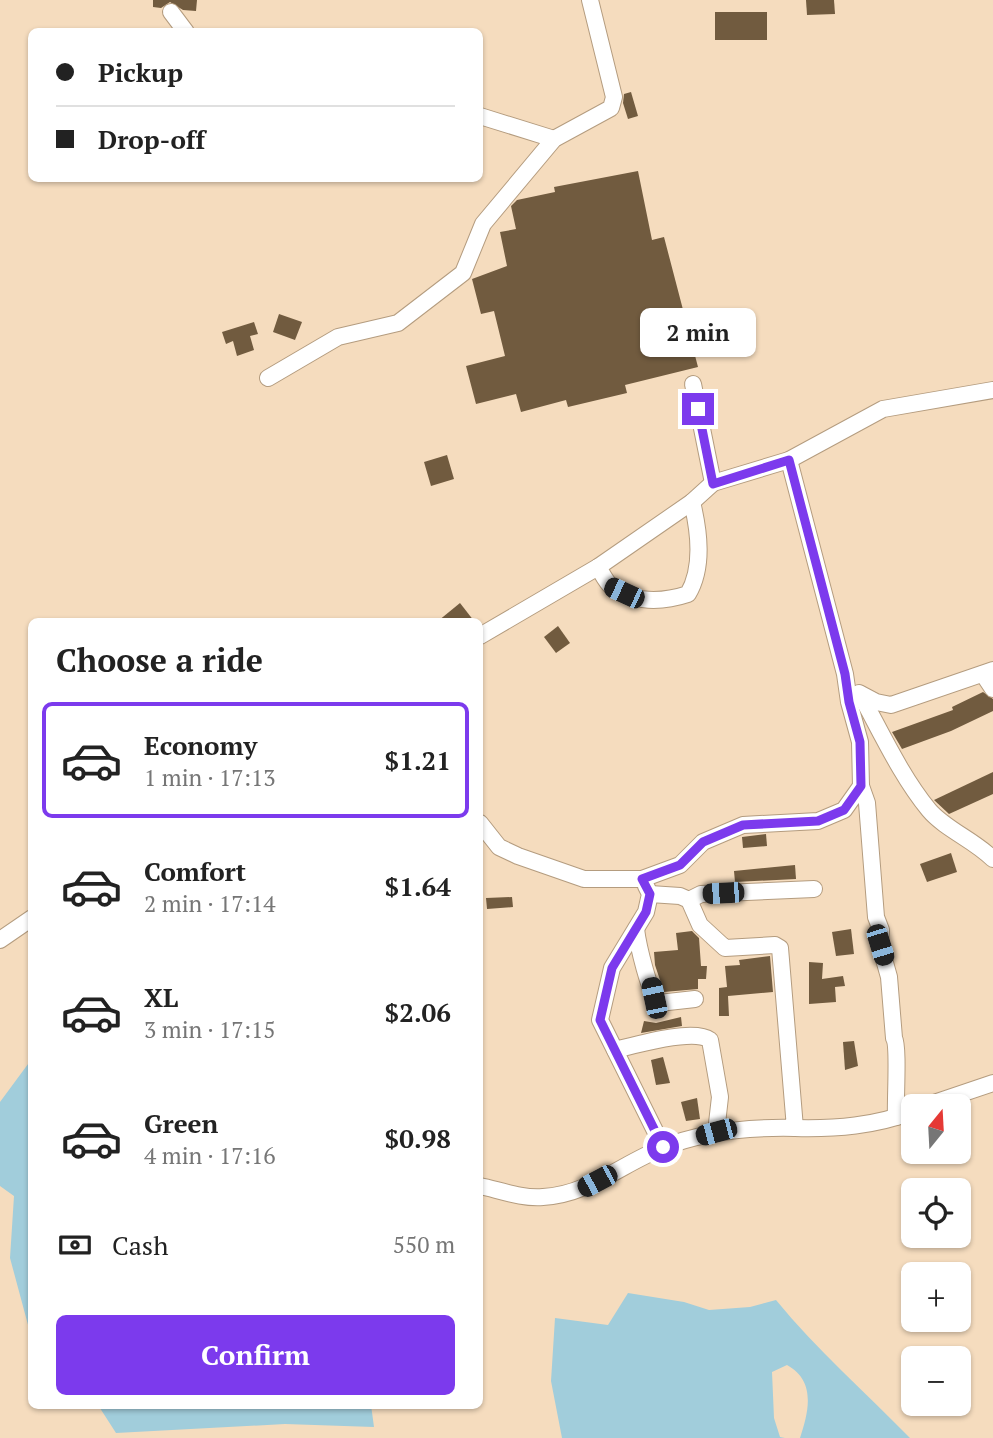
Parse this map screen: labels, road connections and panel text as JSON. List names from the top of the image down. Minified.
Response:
{"north":"top","page":{"banner":["Pickup","Drop-off"],"bubble":"2 min","heading":"Choose a ride","list":[{"name":"Economy","note":"1 min · 17:13","value":"$1.21"},{"name":"Comfort","note":"2 min · 17:14","value":"$1.64"},{"name":"XL","note":"3 min · 17:15","value":"$2.06"},{"name":"Green","note":"4 min · 17:16","value":"$0.98"}],"map_buttons":["+","−"],"pay":["Cash","550 m"],"buttons":"Confirm"}}
